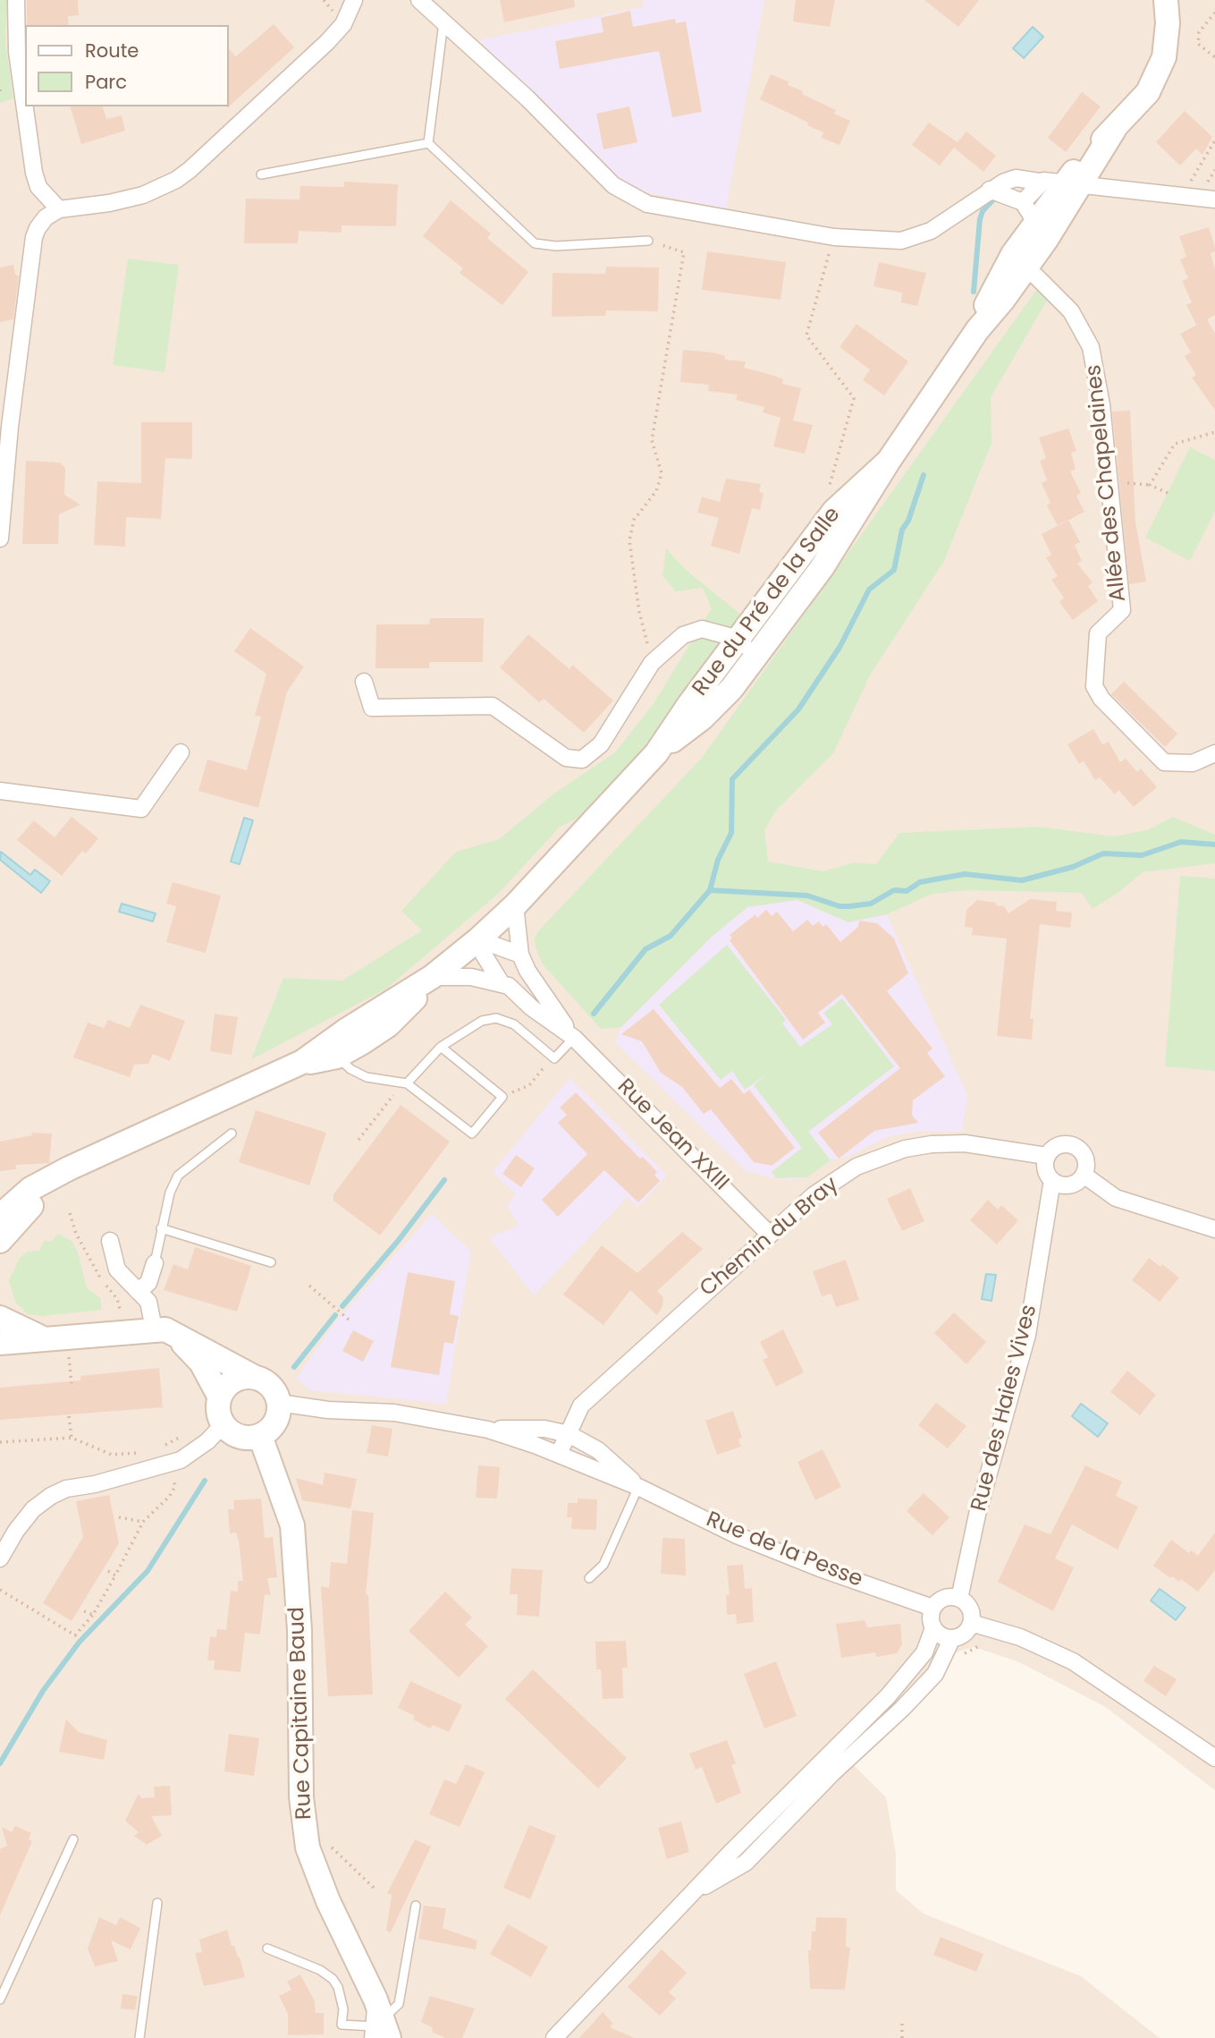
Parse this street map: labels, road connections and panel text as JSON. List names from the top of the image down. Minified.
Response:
{"streets":{"main road":["Rue du Pré de la Salle","Rue Capitaine Baud"],"street":["Allée des Chapelaines","Rue Jean XXIII","Chemin du Bray","Rue des Haies Vives","Rue de la Pesse"]},"crossings":[["Allée des Chapelaines","Rue du Pré de la Salle"],["Rue du Pré de la Salle","Rue Jean XXIII"],["Rue Jean XXIII","Chemin du Bray"],["Chemin du Bray","Rue des Haies Vives"],["Chemin du Bray","Rue de la Pesse"],["Rue des Haies Vives","Rue de la Pesse"],["Rue de la Pesse","Rue Capitaine Baud"]],"legend":["Route","Parc"]}
